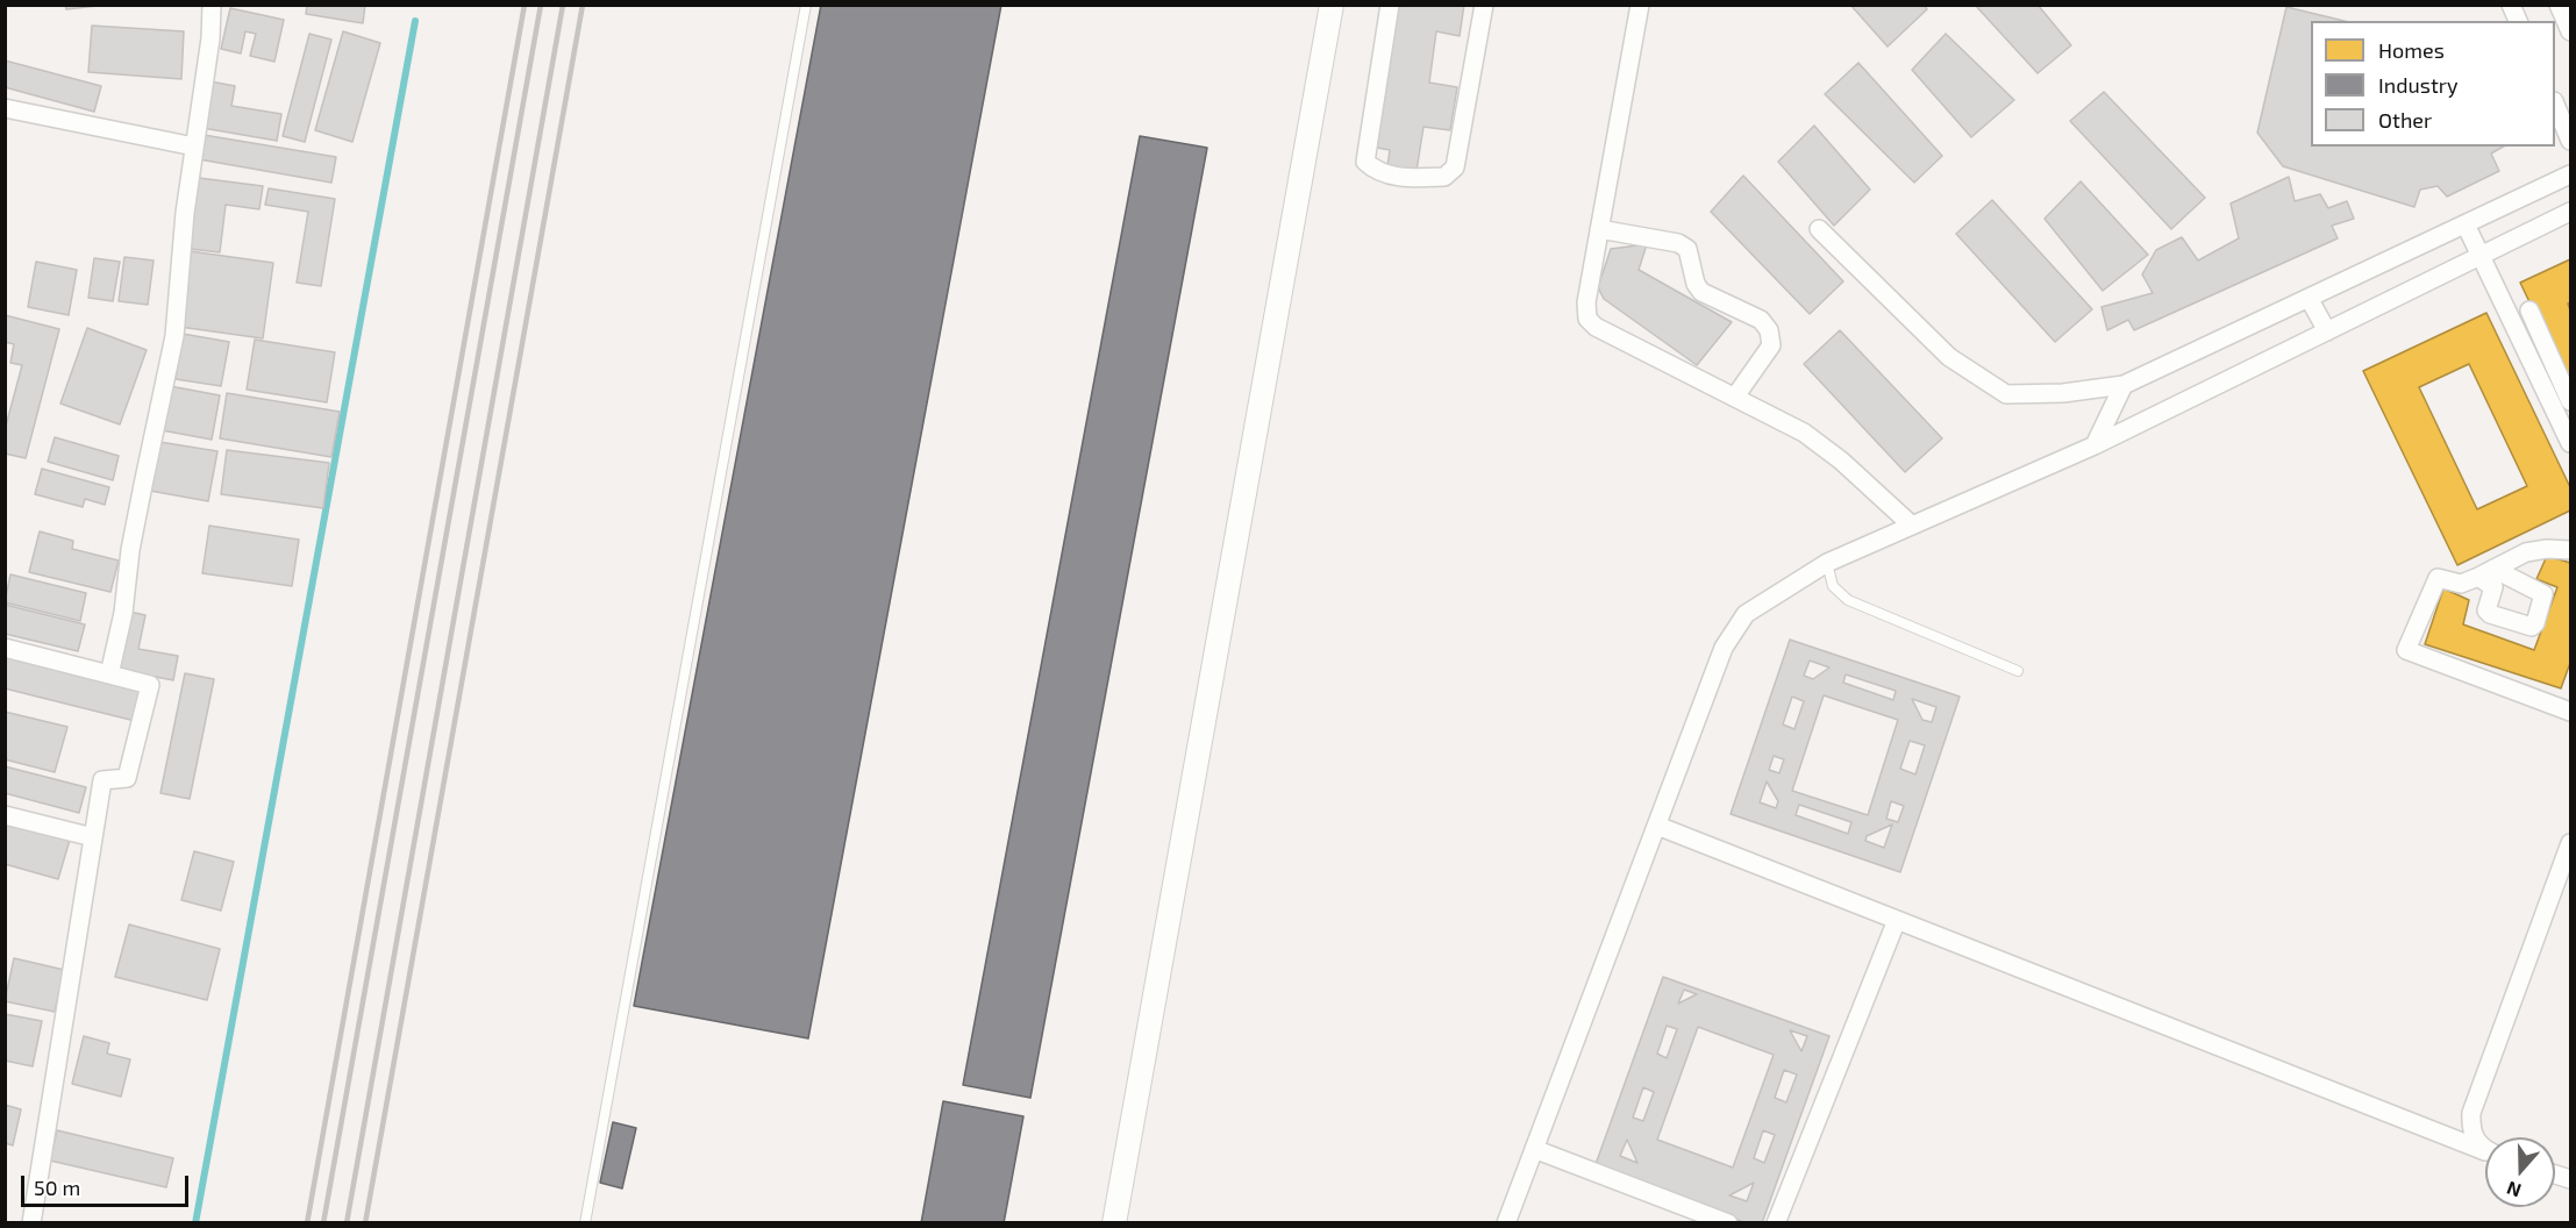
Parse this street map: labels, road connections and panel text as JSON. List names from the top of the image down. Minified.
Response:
{"legend":["Homes","Industry","Other"],"scale_bar":"50 m","north":"bottom"}
